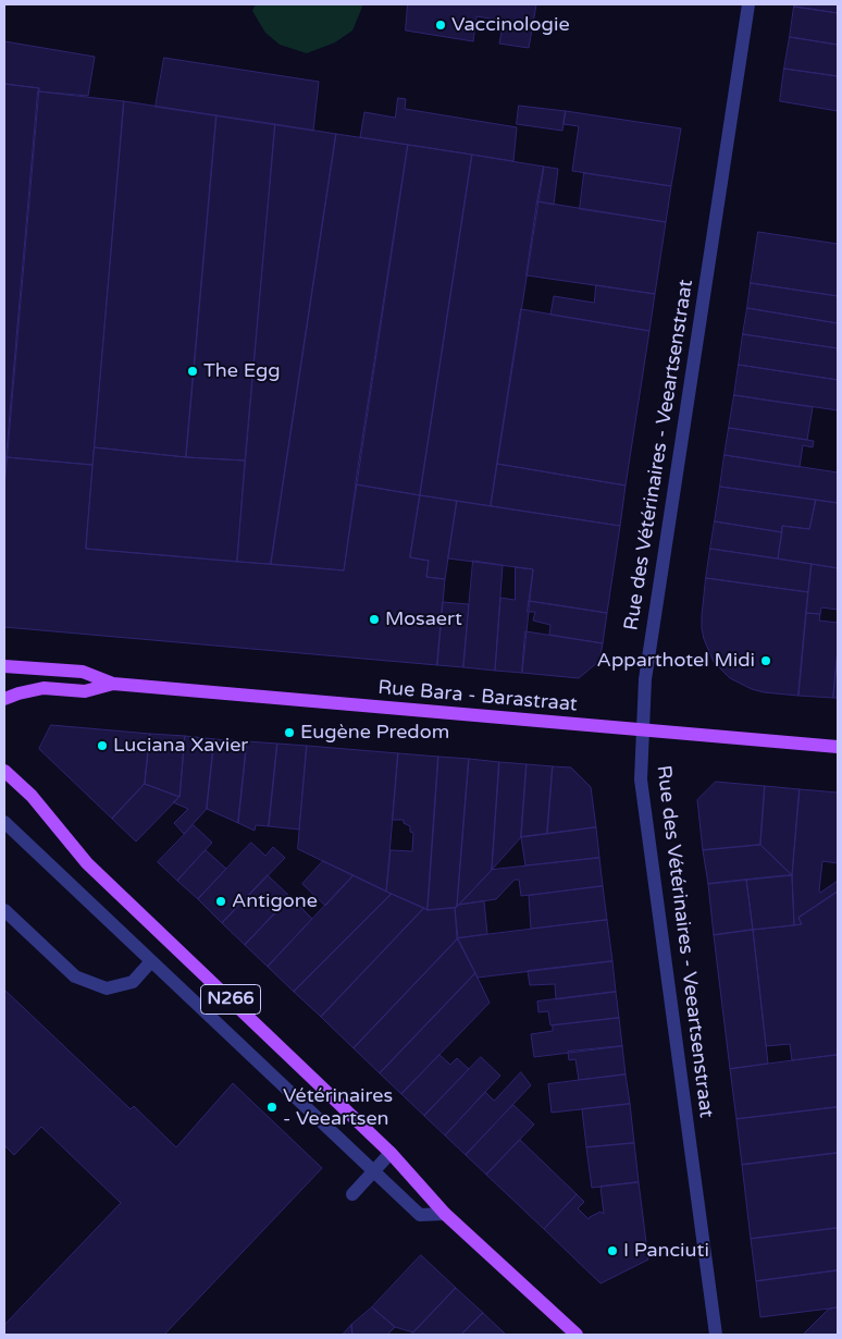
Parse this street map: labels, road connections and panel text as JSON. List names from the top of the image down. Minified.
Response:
{"streets":{"main road":["Rue Bara - Barastraat","N266"],"street":["Rue des Vétérinaires - Veeartsenstraat"]},"crossings":[["Rue des Vétérinaires - Veeartsenstraat","Rue Bara - Barastraat"]],"places":["Vaccinologie","The Egg","Mosaert","Apparthotel Midi","Eugène Predom","Luciana Xavier","Antigone","Vétérinaires - Veeartsen","I Panciuti"]}
